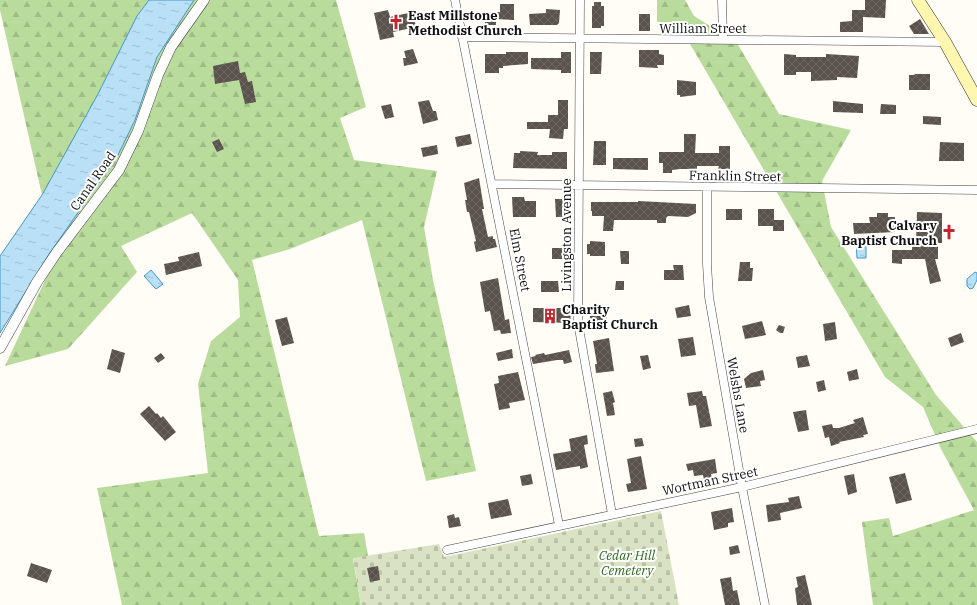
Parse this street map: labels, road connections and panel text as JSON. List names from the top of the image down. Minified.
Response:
{"streets":{"street":["William Street","Franklin Street","Canal Road","Livingston Avenue","Elm Street","Welshs Lane","Wortman Street"]},"crossings":[["William Street","Livingston Avenue"],["William Street","Elm Street"],["Franklin Street","Livingston Avenue"],["Franklin Street","Elm Street"],["Franklin Street","Welshs Lane"],["Livingston Avenue","Wortman Street"],["Elm Street","Wortman Street"],["Welshs Lane","Wortman Street"]],"parks":["Cedar Hill Cemetery"],"places":{"church":["East Millstone Methodist Church","Calvary Baptist Church"],"building":["Charity Baptist Church"]}}
